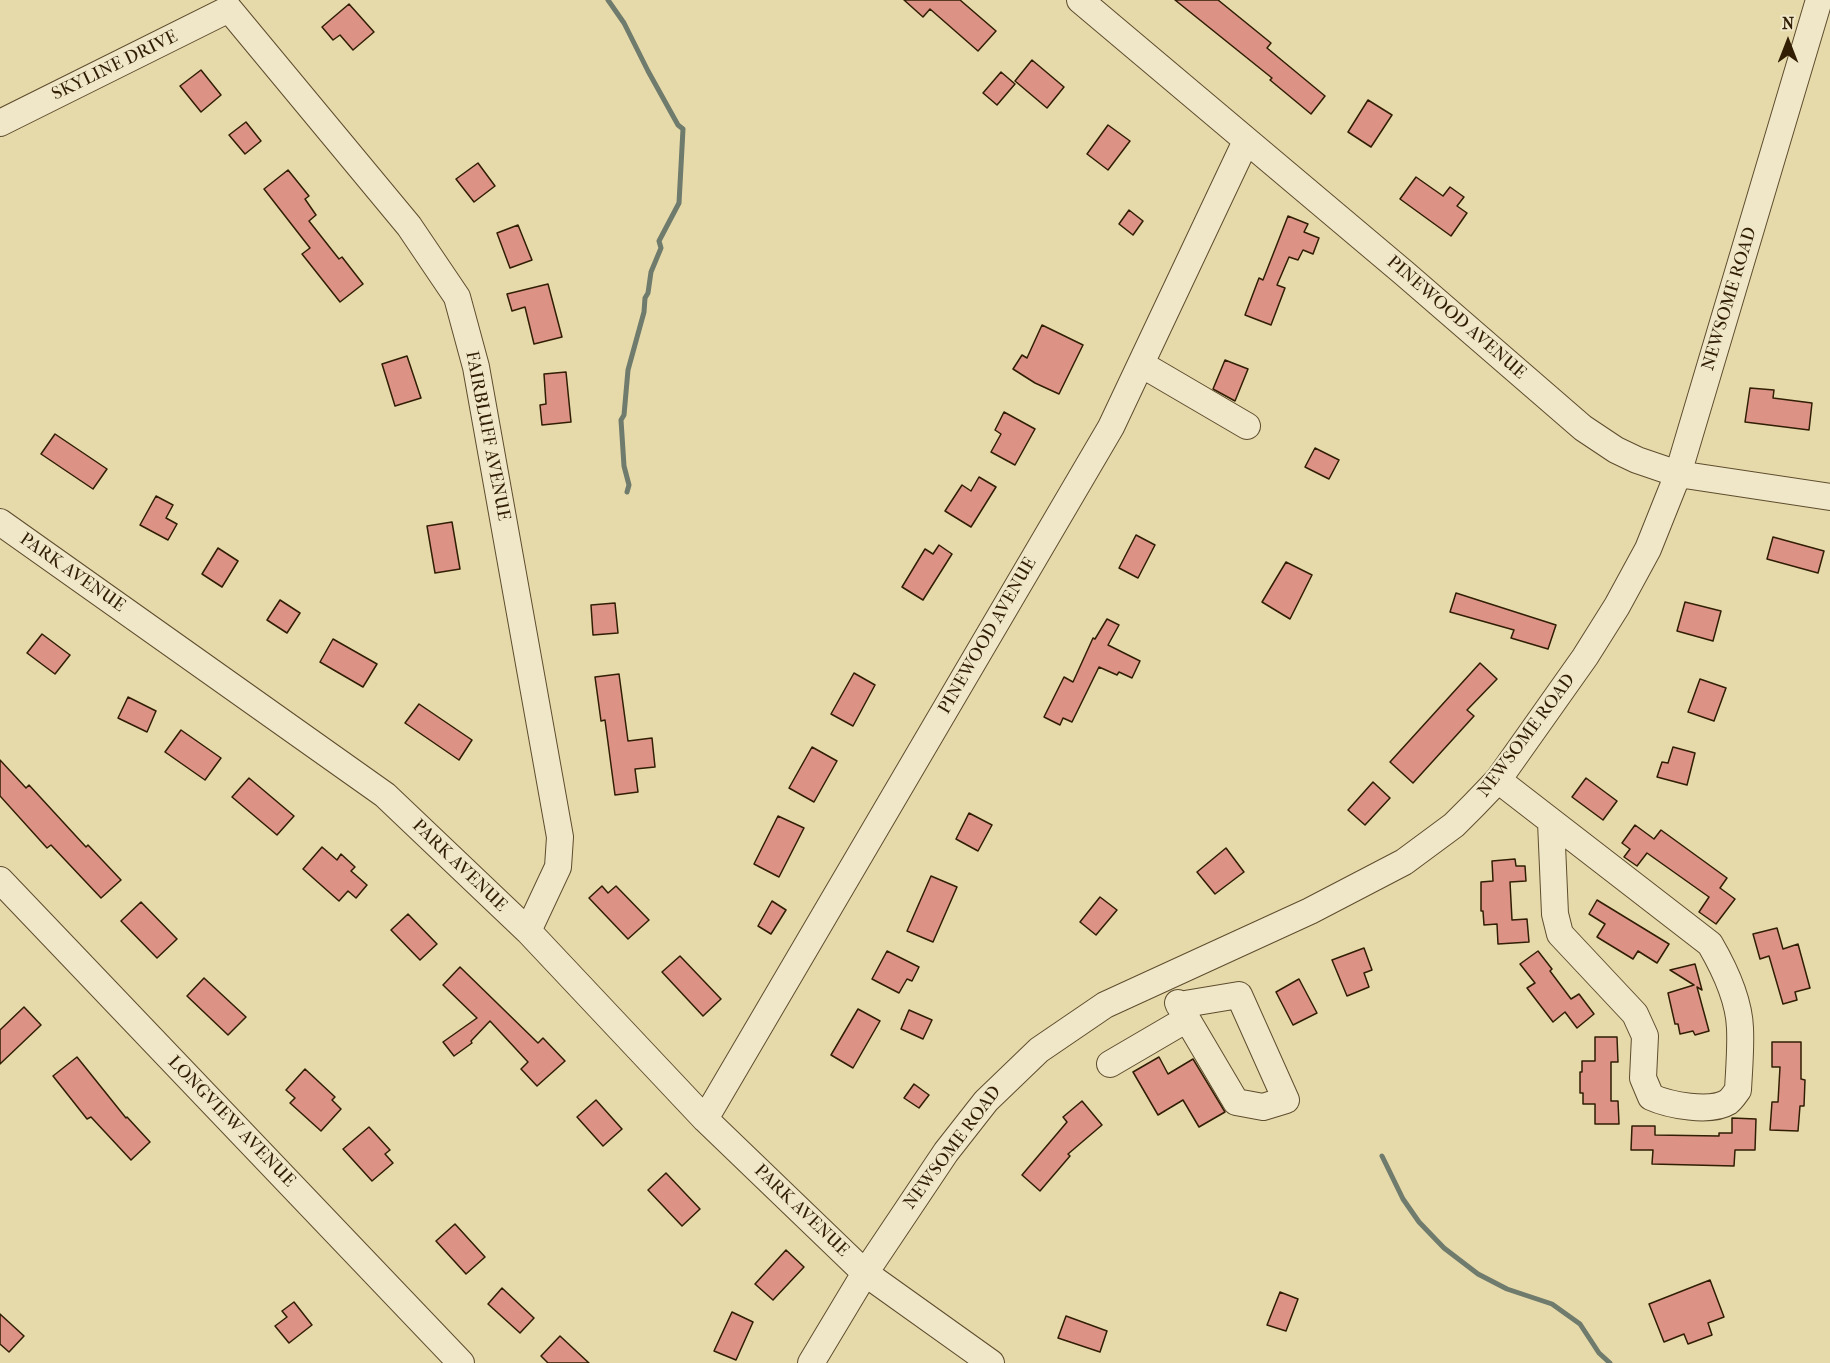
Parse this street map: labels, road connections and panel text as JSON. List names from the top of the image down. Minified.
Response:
{"streets":{"street":["SKYLINE DRIVE","NEWSOME ROAD","PINEWOOD AVENUE","FAIRBLUFF AVENUE","PARK AVENUE","LONGVIEW AVENUE"]},"crossings":[["SKYLINE DRIVE","FAIRBLUFF AVENUE"],["NEWSOME ROAD","PINEWOOD AVENUE"],["NEWSOME ROAD","PARK AVENUE"],["PINEWOOD AVENUE","PARK AVENUE"],["FAIRBLUFF AVENUE","PARK AVENUE"]],"north":"top"}
